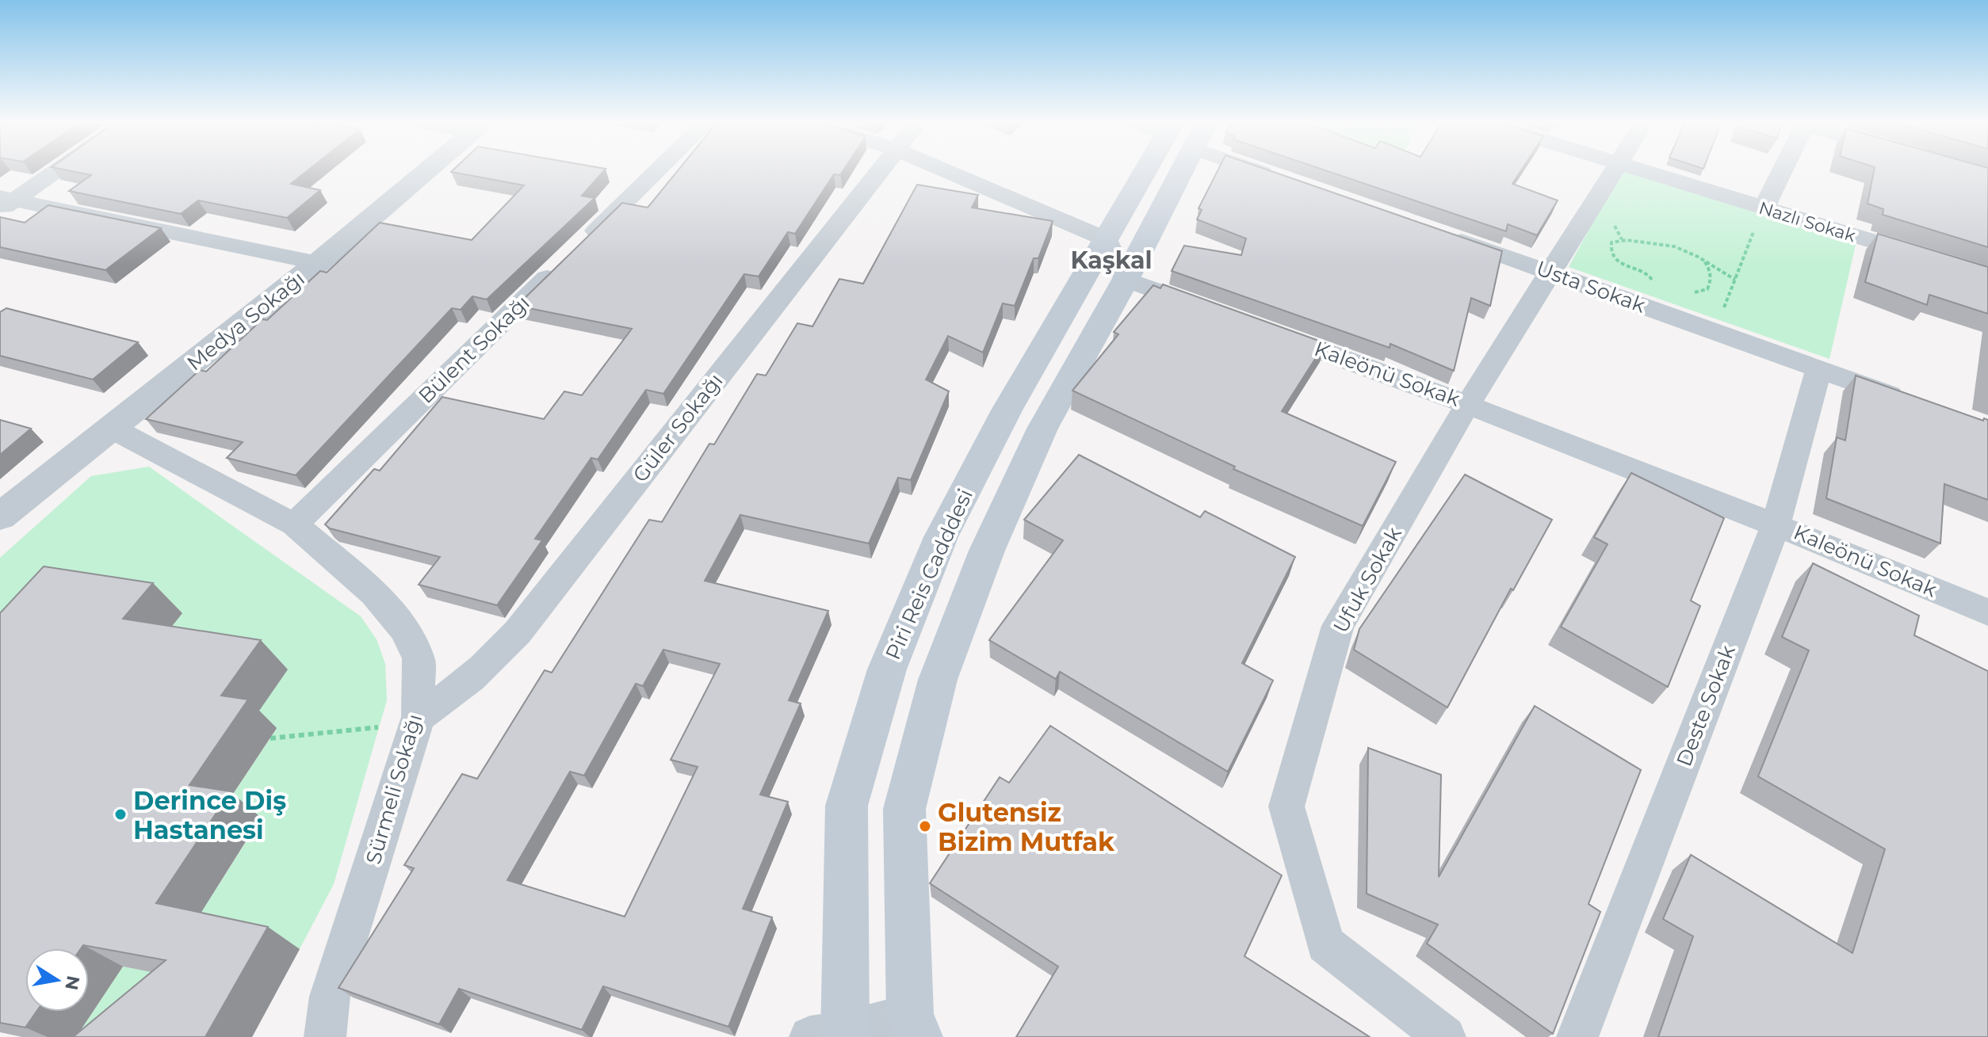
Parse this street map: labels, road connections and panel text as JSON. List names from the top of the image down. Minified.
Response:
{"streets":{"main road":["Piri Reis Cadddesi"],"street":["Nazlı Sokak","Usta Sokak","Medya Sokağı","Bülent Sokağı","Kaleönü Sokak","Güler Sokağı","Ufuk Sokak","Deste Sokak","Sürmeli Sokağı"]},"crossings":[["Usta Sokak","Ufuk Sokak"],["Usta Sokak","Deste Sokak"],["Medya Sokağı","Sürmeli Sokağı"],["Bülent Sokağı","Sürmeli Sokağı"],["Kaleönü Sokak","Ufuk Sokak"],["Kaleönü Sokak","Deste Sokak"],["Güler Sokağı","Sürmeli Sokağı"]],"districts":["Kaşkal"],"places":["Derince Diş Hastanesi","Glutensiz Bizim Mutfak"],"north":"right"}
